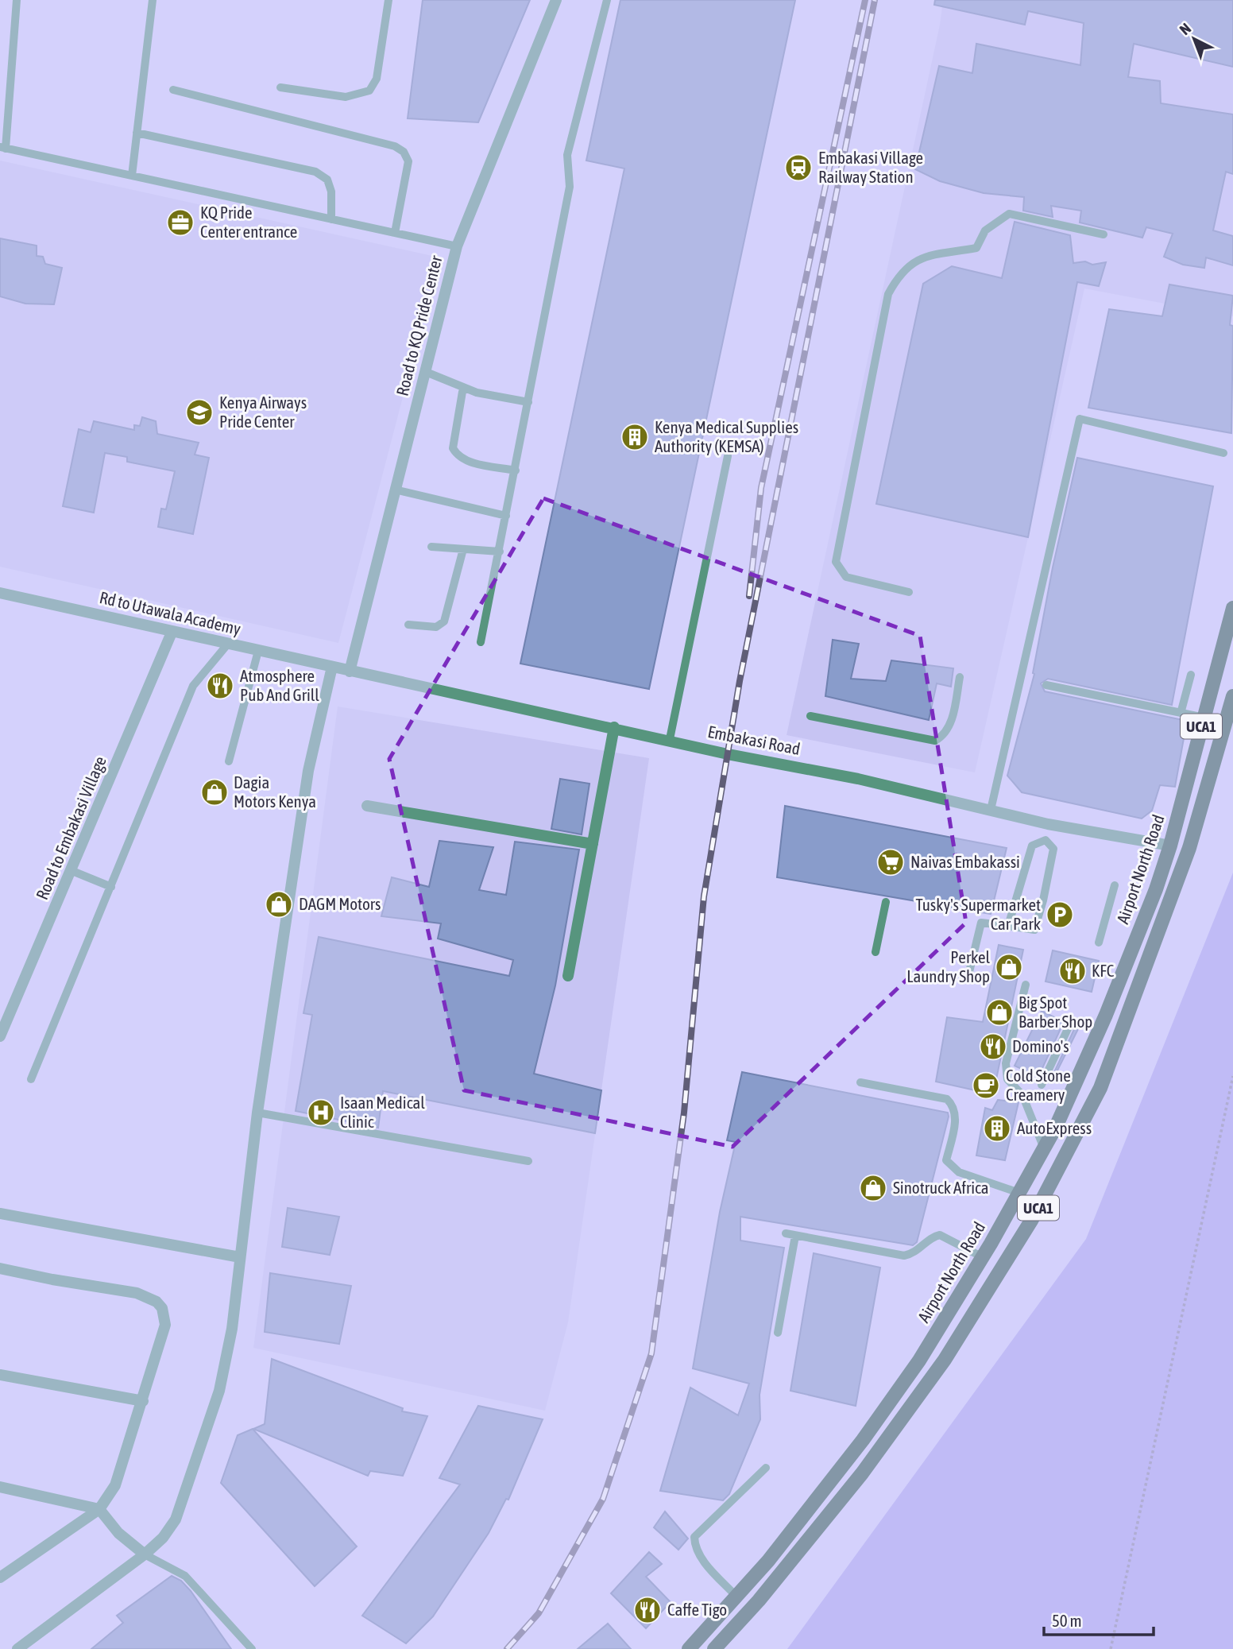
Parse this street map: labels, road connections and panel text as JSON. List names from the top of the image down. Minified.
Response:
{"streets":{"main road":["UCA1","Airport North Road"],"street":["Road to KQ Pride Center","Rd to Utawala Academy","Embakasi Road","Road to Embakasi Village"]},"crossings":[["Road to KQ Pride Center","Embakasi Road"],["Rd to Utawala Academy","Embakasi Road"],["Rd to Utawala Academy","Road to Embakasi Village"],["Embakasi Road","Airport North Road"]],"places":{"station":["Embakasi Village Railway Station"],"office":["KQ Pride Center entrance"],"school or university":["Kenya Airways Pride Center"],"building":["Kenya Medical Supplies Authority (KEMSA)","AutoExpress"],"restaurant":["Atmosphere Pub And Grill","KFC","Domino's","Caffe Tigo"],"shop":["Dagia Motors Kenya","DAGM Motors","Perkel Laundry Shop","Big Spot Barber Shop","Sinotruck Africa"],"supermarket":["Naivas Embakassi"],"parking":["Tusky's Supermarket Car Park"],"cafe":["Cold Stone Creamery"],"hospital":["Isaan Medical Clinic"]},"scale_bar":"50 m","north":"top left"}
